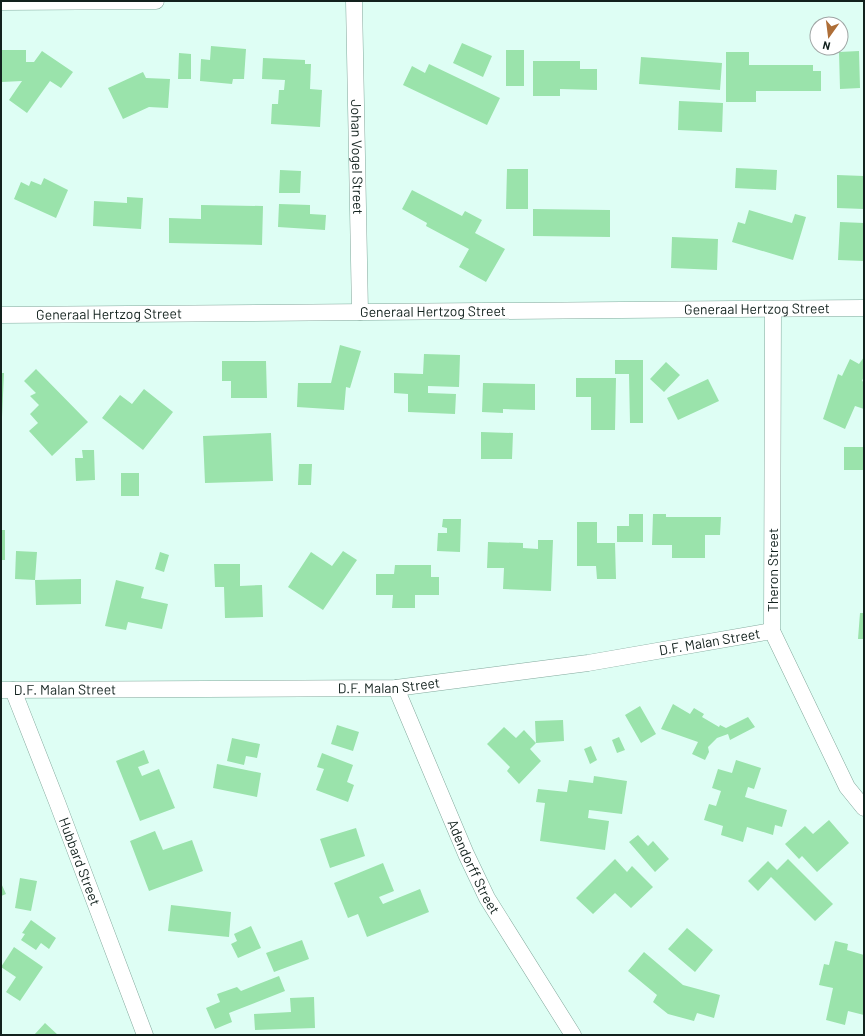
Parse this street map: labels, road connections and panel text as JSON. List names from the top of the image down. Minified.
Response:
{"streets":{"street":["Johan Vogel Street","Generaal Hertzog Street","Theron Street","D.F. Malan Street","Hubbard Street","Adendorff Street"]},"crossings":[["Johan Vogel Street","Generaal Hertzog Street"],["Generaal Hertzog Street","Theron Street"],["Theron Street","D.F. Malan Street"],["D.F. Malan Street","Hubbard Street"],["D.F. Malan Street","Adendorff Street"]],"north":"bottom"}
